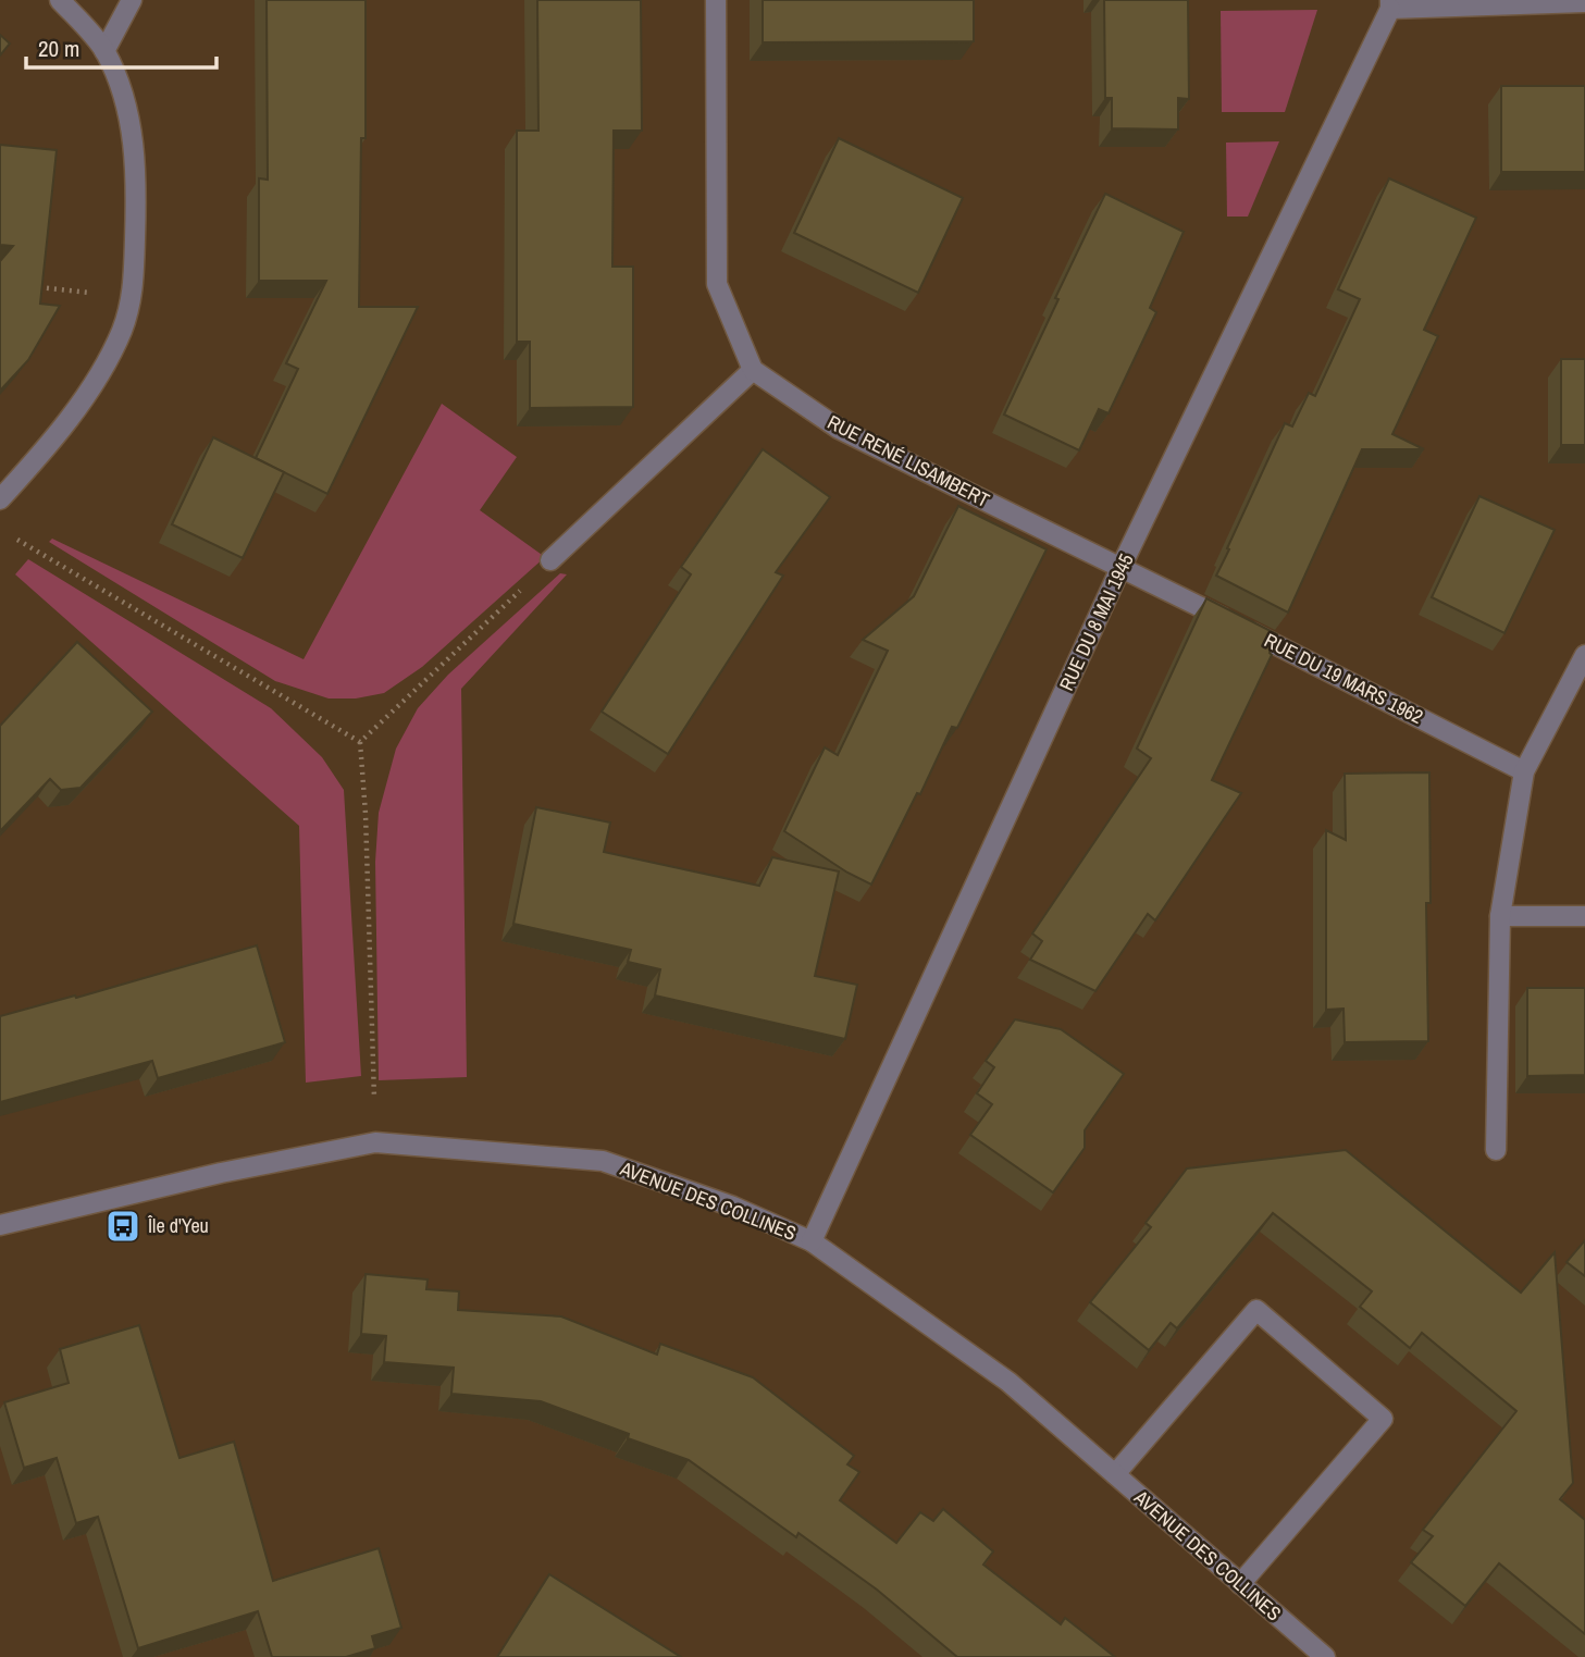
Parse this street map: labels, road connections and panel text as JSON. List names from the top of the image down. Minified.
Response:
{"streets":{"street":["RUE RENÉ LISAMBERT","RUE DU 8 MAI 1945","RUE DU 19 MARS 1962","AVENUE DES COLLINES"]},"crossings":[["RUE RENÉ LISAMBERT","RUE DU 8 MAI 1945"],["RUE RENÉ LISAMBERT","RUE DU 19 MARS 1962"],["RUE DU 8 MAI 1945","RUE DU 19 MARS 1962"],["RUE DU 8 MAI 1945","AVENUE DES COLLINES"]],"places":{"bus stop":["Île d'Yeu"]},"scale_bar":"20 m"}
